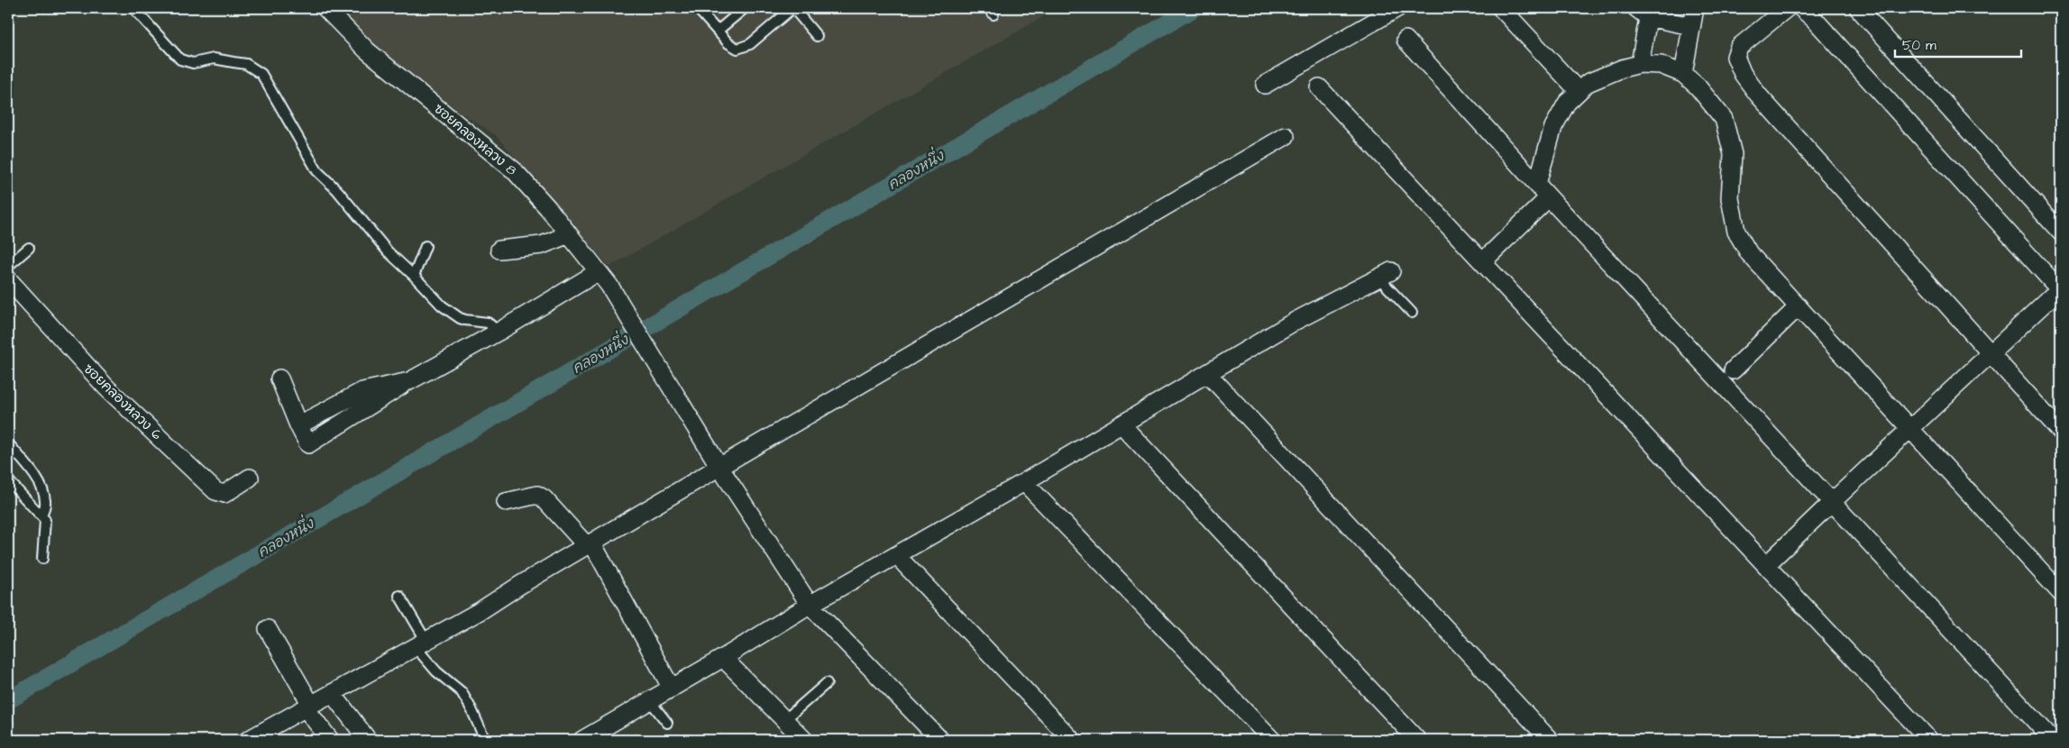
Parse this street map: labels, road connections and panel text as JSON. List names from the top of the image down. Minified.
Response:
{"streets":{"street":["ซอยคลองหลวง 8","ซอยคลองหลวง 6"]},"water":["คลองหนึ่ง"],"scale_bar":"50 m"}
